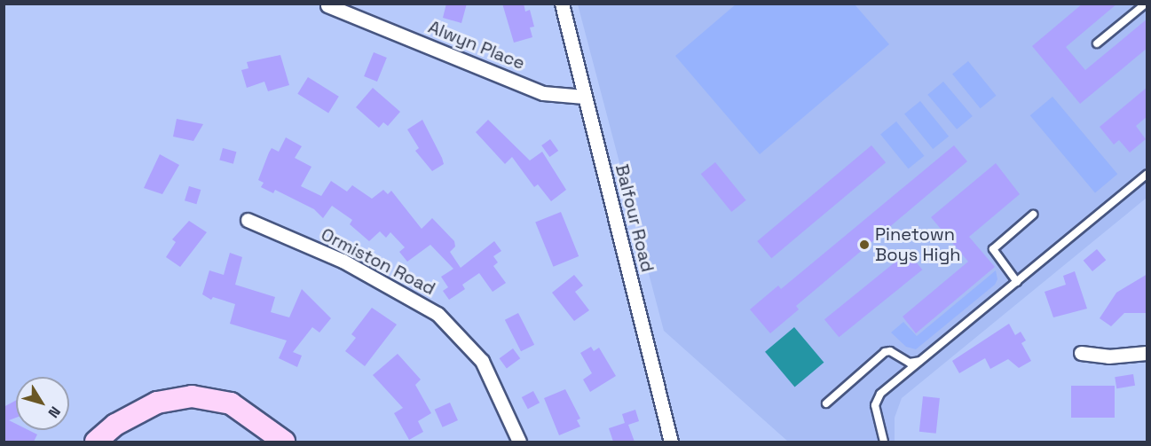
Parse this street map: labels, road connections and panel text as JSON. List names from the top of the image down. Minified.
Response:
{"streets":{"street":["Alwyn Place","Balfour Road","Ormiston Road"]},"crossings":[["Alwyn Place","Balfour Road"]],"places":["Pinetown Boys High"],"north":"bottom right"}
